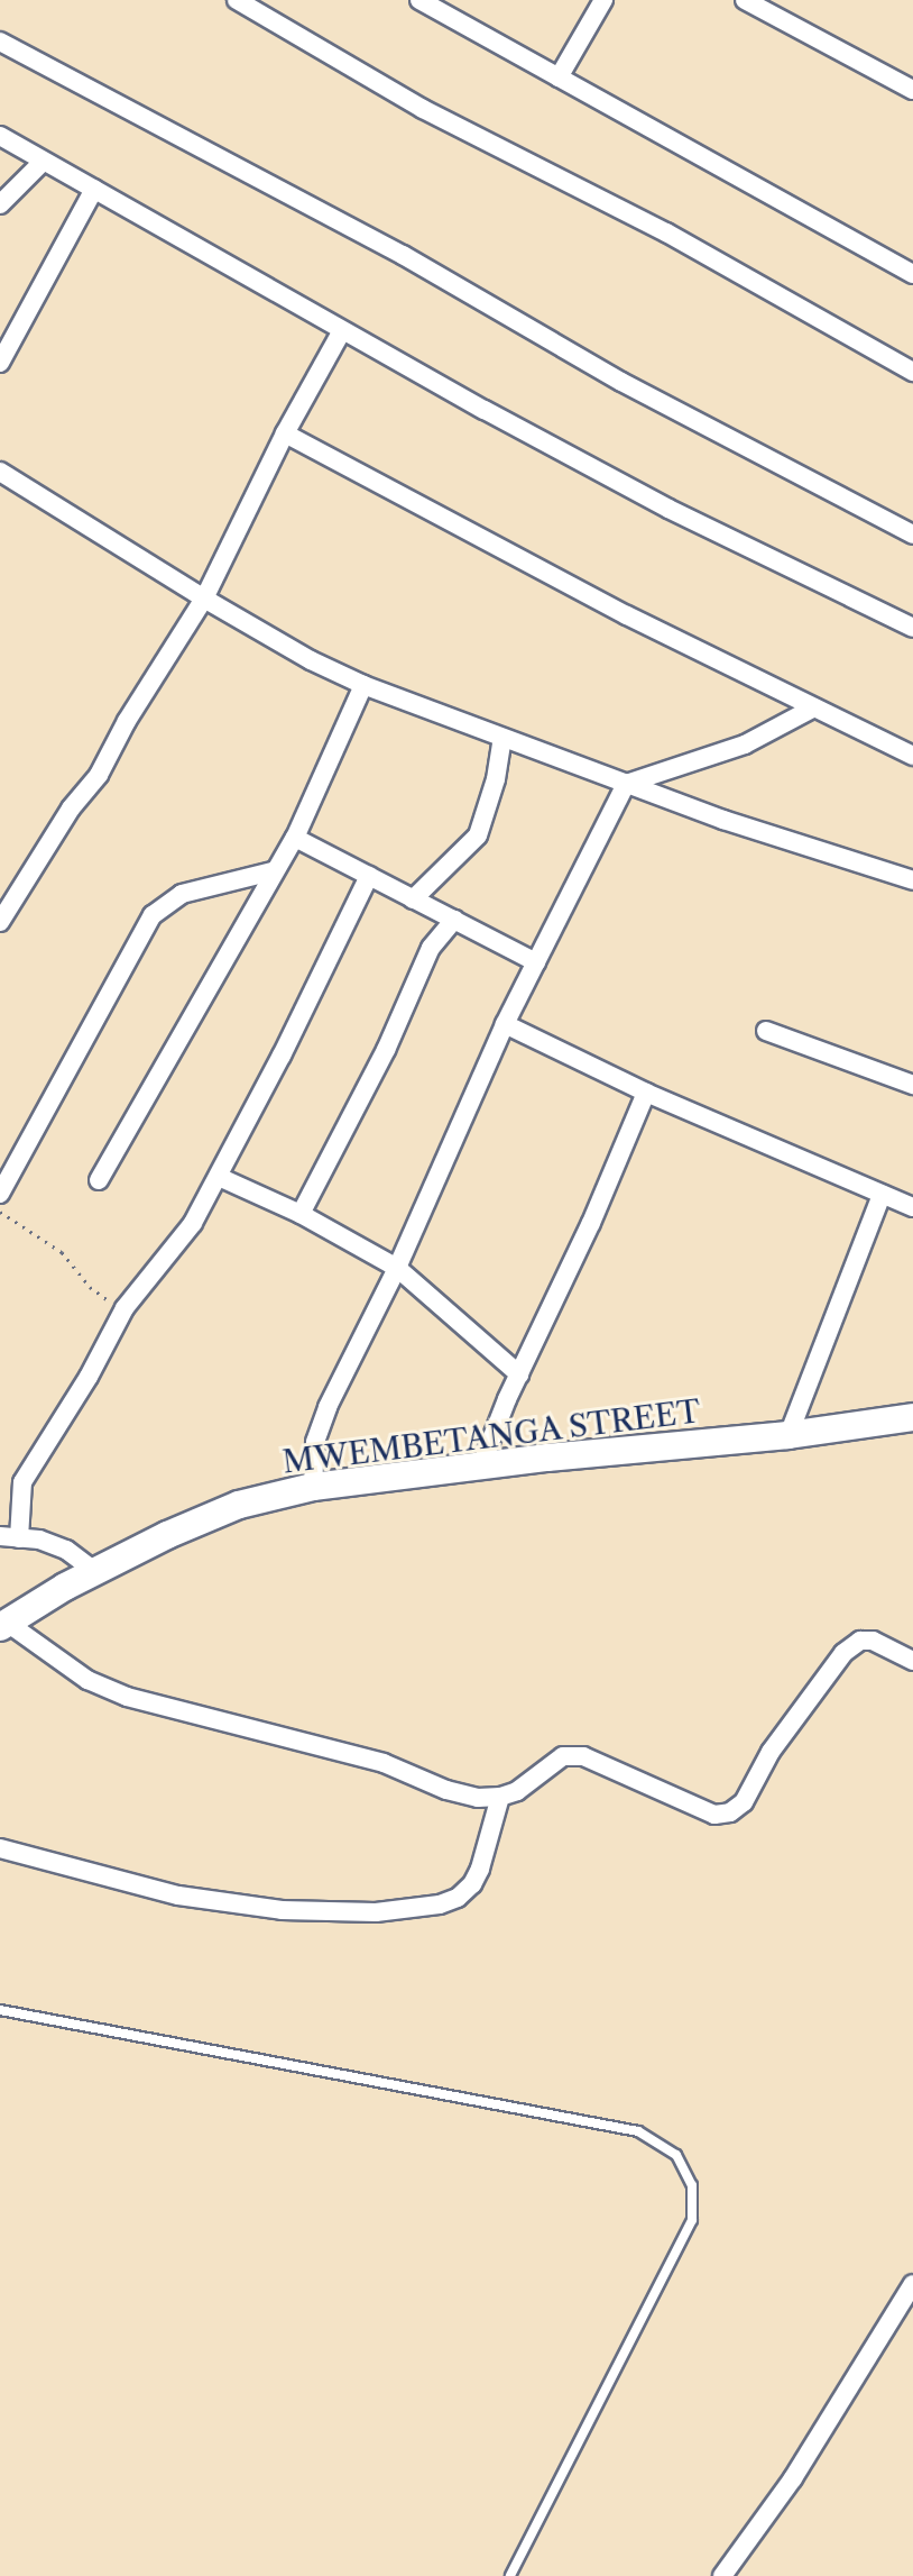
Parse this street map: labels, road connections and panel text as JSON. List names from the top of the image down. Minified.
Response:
{"streets":{"street":["MWEMBETANGA STREET"]}}
